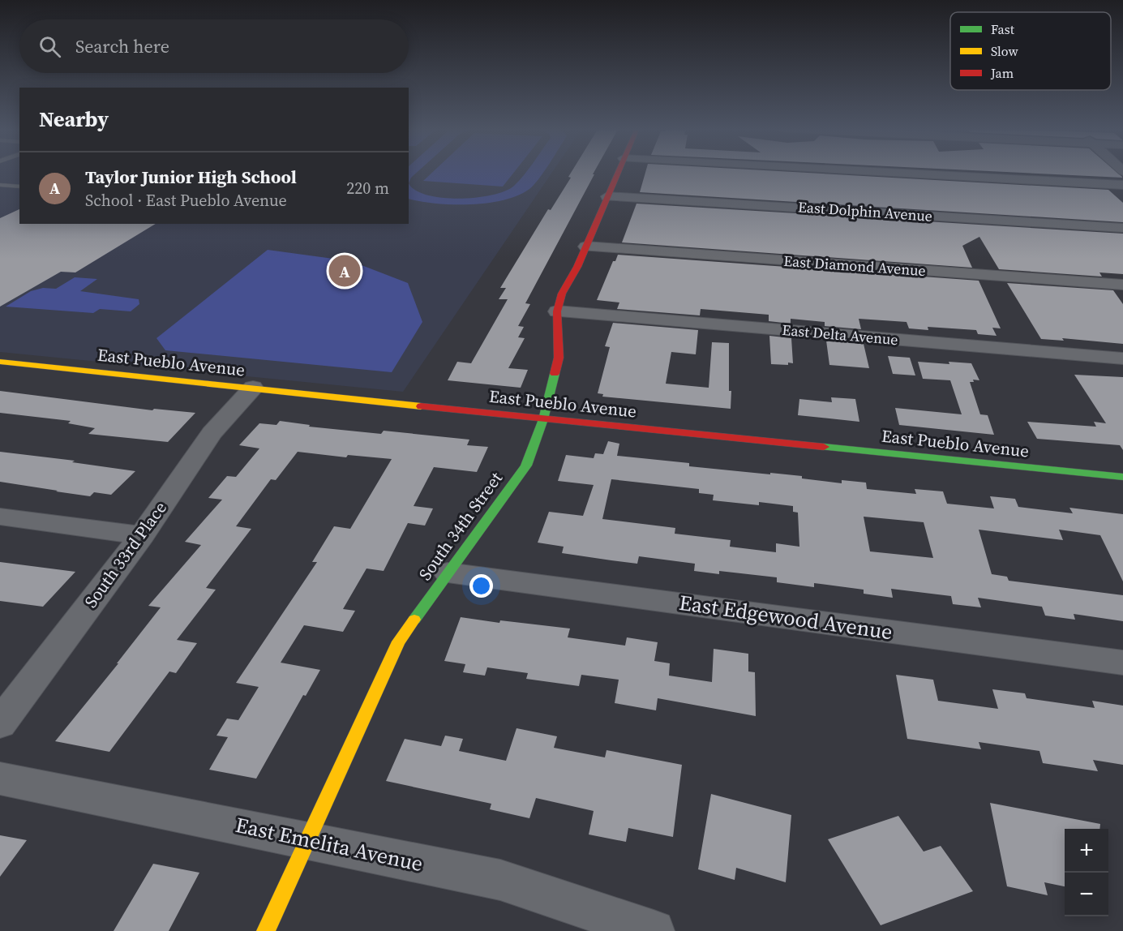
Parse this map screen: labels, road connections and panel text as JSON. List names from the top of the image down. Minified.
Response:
{"streets":{"street":["East Dolphin Avenue","East Diamond Avenue","East Delta Avenue","East Pueblo Avenue","South 34th Street","South 33rd Place","East Edgewood Avenue","East Emelita Avenue"]},"crossings":[["East Dolphin Avenue","South 34th Street"],["East Diamond Avenue","South 34th Street"],["East Delta Avenue","South 34th Street"],["East Pueblo Avenue","South 34th Street"],["East Pueblo Avenue","South 33rd Place"],["South 34th Street","East Edgewood Avenue"],["South 34th Street","East Emelita Avenue"]],"legend":["Fast","Slow","Jam"],"page":{"search":"Search here","heading":"Nearby","list":[{"mark":"A","name":"Taylor Junior High School","note":"School · East Pueblo Avenue","value":"220 m"}],"pins":"A","map_buttons":["+","−"]}}
